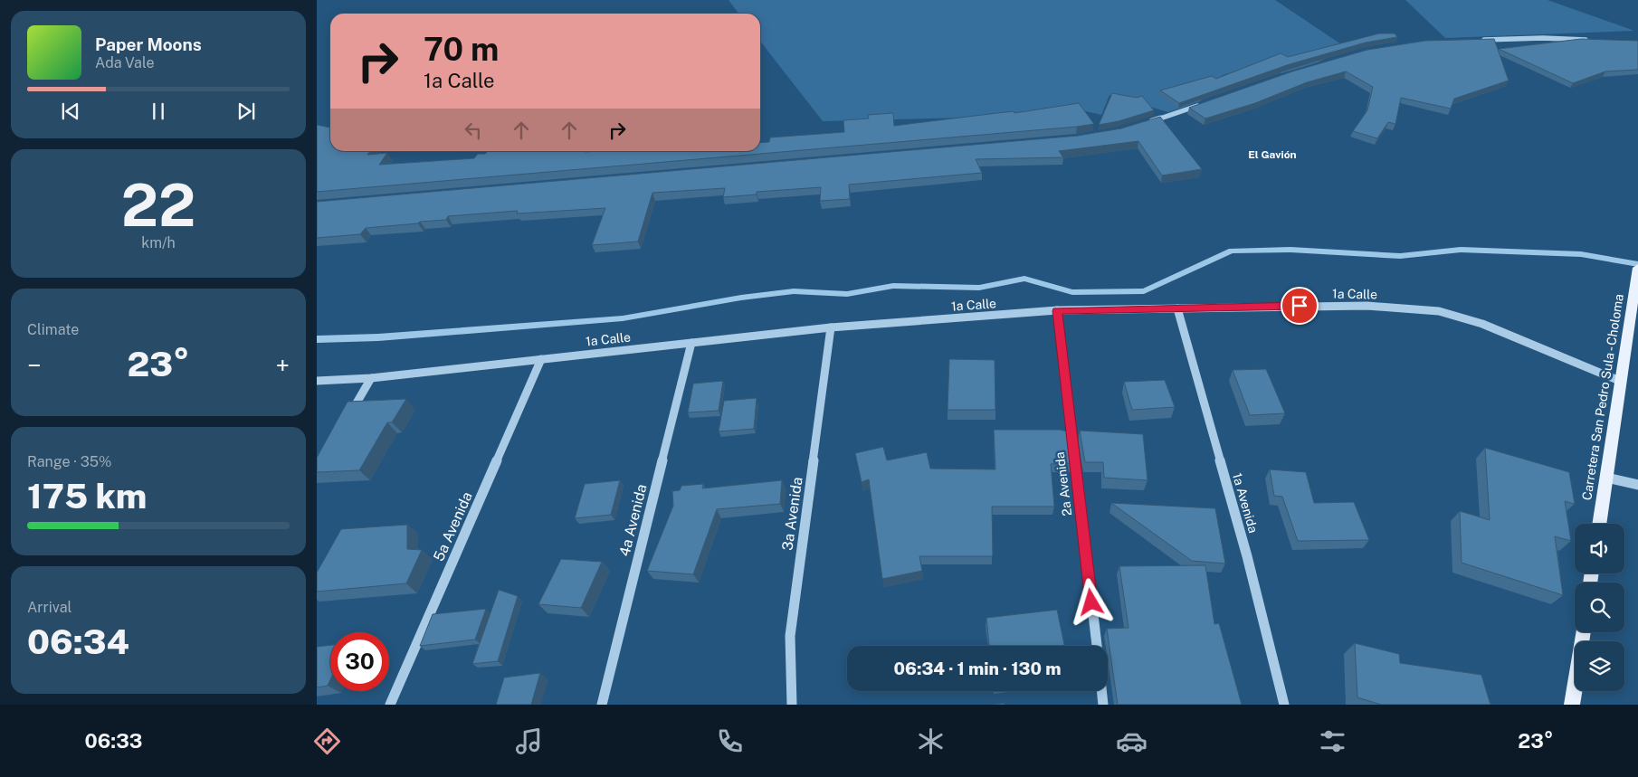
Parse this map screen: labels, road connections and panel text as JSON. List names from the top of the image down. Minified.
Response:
{"streets":{"main road":["Carretera San Pedro Sula - Choloma"],"street":["1a Calle","2a Avenida","1a Avenida","3a Avenida","4a Avenida","5a Avenida"]},"crossings":[["1a Calle","Carretera San Pedro Sula - Choloma"],["1a Calle","2a Avenida"],["1a Calle","1a Avenida"],["1a Calle","3a Avenida"],["1a Calle","4a Avenida"],["1a Calle","5a Avenida"]],"districts":["El Gavión"],"page":{"turn":["70 m","1a Calle"],"song":["Paper Moons","Ada Vale"],"tile":[["22","km/h"],"Climate",["Range · 35%","175 km"],["Arrival","06:34"]],"heat":["−","23°","+"],"limit":"30","trip":"06:34 · 1 min · 130 m","tabs":["06:33","23°"]}}
